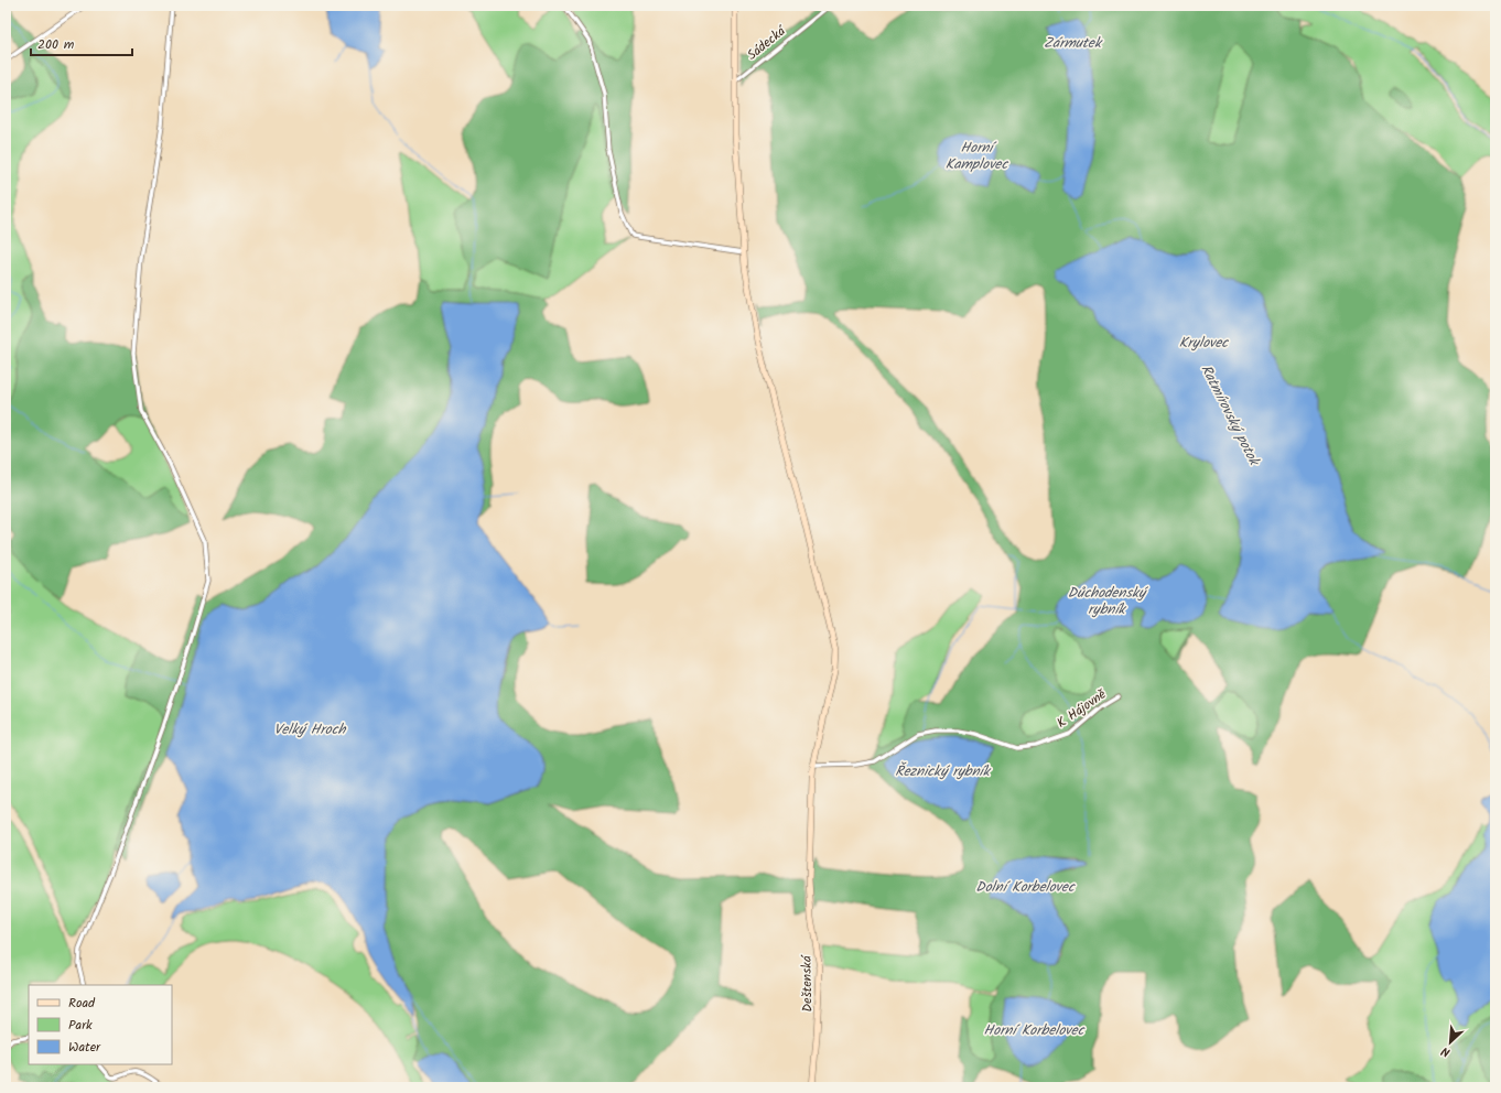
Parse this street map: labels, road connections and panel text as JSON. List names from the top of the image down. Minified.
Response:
{"streets":{"main road":["Deštenská"],"street":["Sádecká","K Hájovně"]},"crossings":[["Sádecká","Deštenská"],["K Hájovně","Deštenská"]],"water":["Zármutek","Horní Kamplovec","Krylovec","Ratmírovský potok","Důchodenský rybník","Velký Hroch","Řeznický rybník","Dolní Korbelovec","Horní Korbelovec"],"legend":["Road","Park","Water"],"scale_bar":"200 m","north":"bottom left"}
